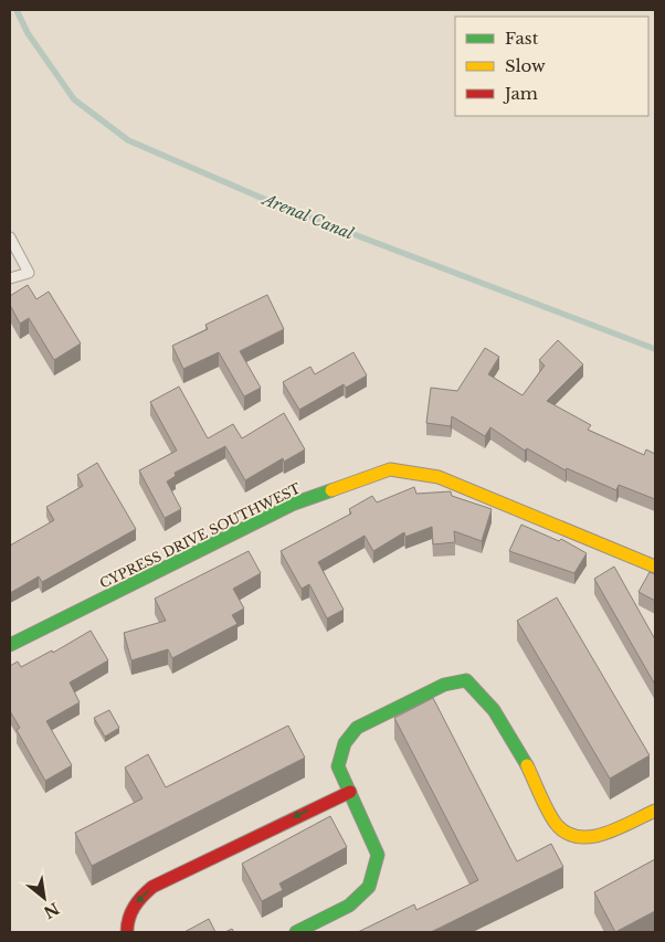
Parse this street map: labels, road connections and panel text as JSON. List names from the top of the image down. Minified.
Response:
{"streets":{"street":["CYPRESS DRIVE SOUTHWEST"]},"water":["Arenal Canal"],"legend":["Fast","Slow","Jam"],"north":"bottom right"}
